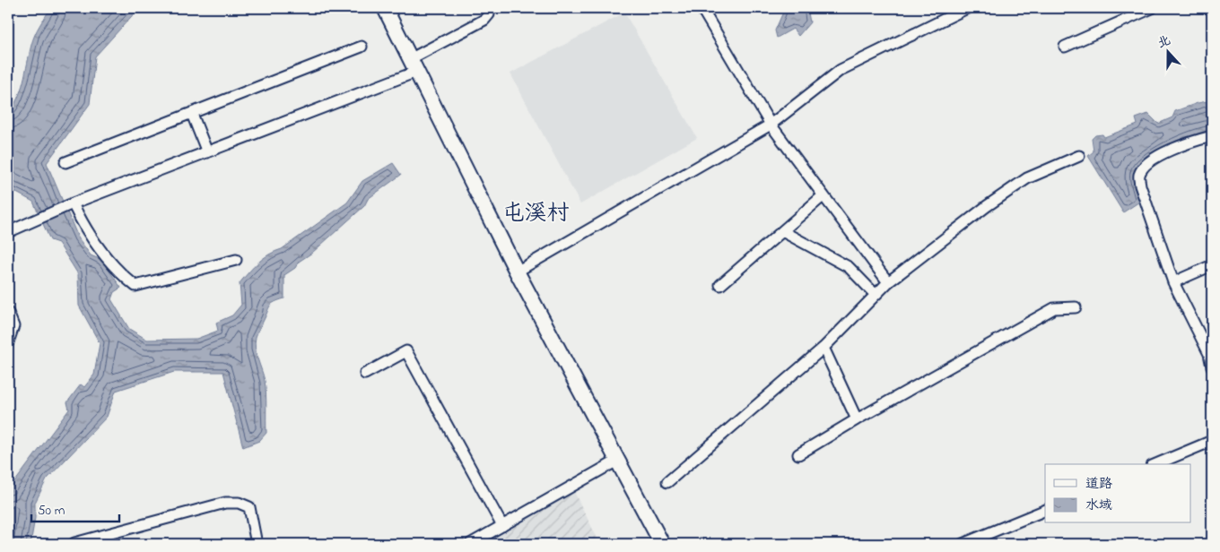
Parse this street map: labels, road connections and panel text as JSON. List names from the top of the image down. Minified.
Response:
{"districts":["屯溪村"],"legend":["道路","水域"],"scale_bar":"50 m","north":"top"}
